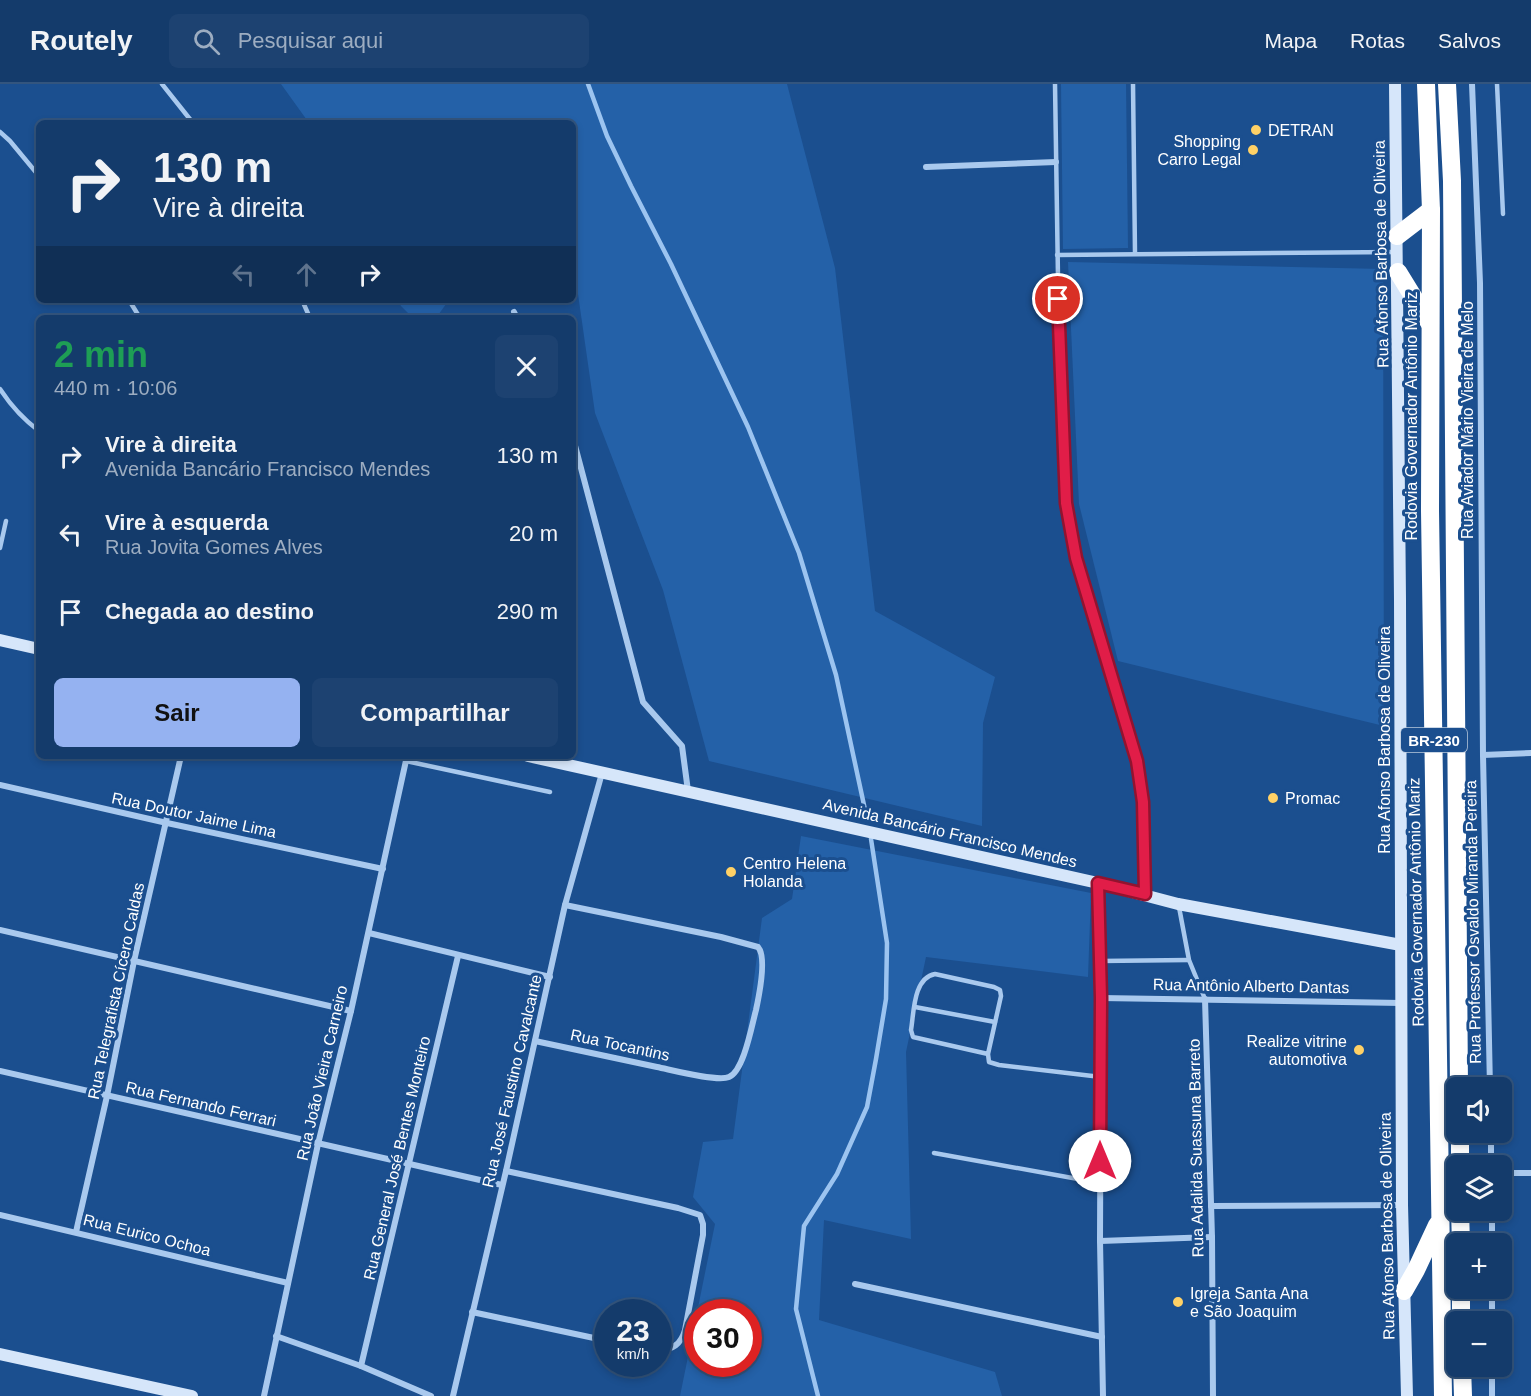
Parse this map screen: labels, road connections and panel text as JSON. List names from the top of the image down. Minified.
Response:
{"streets":{"highway":["Rodovia Governador Antônio Mariz","BR-230"],"street":["Rua Afonso Barbosa de Oliveira","Rua Aviador Mário Vieira de Melo","Rua Doutor Jaime Lima","Avenida Bancário Francisco Mendes","Rua Professor Osvaldo Miranda Pereira","Rua Antônio Alberto Dantas","Rua Telegrafista Cícero Caldas","Rua Tocantins","Rua João Vieira Carneiro","Rua José Faustino Cavalcante","Rua Fernando Ferrari","Rua Adalida Suassuna Barreto","Rua General José Bentes Monteiro","Rua Eurico Ochoa"]},"crossings":[["Rua Afonso Barbosa de Oliveira","Avenida Bancário Francisco Mendes"],["Rua Afonso Barbosa de Oliveira","Rua Antônio Alberto Dantas"],["Rua Aviador Mário Vieira de Melo","Rua Professor Osvaldo Miranda Pereira"],["Rua Doutor Jaime Lima","Rua Telegrafista Cícero Caldas"],["Rua Doutor Jaime Lima","Rua João Vieira Carneiro"],["Avenida Bancário Francisco Mendes","Rua José Faustino Cavalcante"],["Avenida Bancário Francisco Mendes","Rua Adalida Suassuna Barreto"],["Rua Antônio Alberto Dantas","Rua Adalida Suassuna Barreto"],["Rua Telegrafista Cícero Caldas","Rua Fernando Ferrari"],["Rua Telegrafista Cícero Caldas","Rua Eurico Ochoa"],["Rua Tocantins","Rua José Faustino Cavalcante"],["Rua João Vieira Carneiro","Rua Fernando Ferrari"],["Rua João Vieira Carneiro","Rua Eurico Ochoa"],["Rua José Faustino Cavalcante","Rua Fernando Ferrari"],["Rua Fernando Ferrari","Rua General José Bentes Monteiro"]],"places":["DETRAN","Shopping Carro Legal","Promac","Centro Helena Holanda","Realize vitrine automotiva","Igreja Santa Ana e São Joaquim"],"page":{"header":"Routely","search":"Pesquisar aqui","nav":["Mapa","Rotas","Salvos"],"turn":["130 m","Vire à direita"],"heading":["2 min","440 m · 10:06"],"list":[{"name":"Vire à direita","note":"Avenida Bancário Francisco Mendes","value":"130 m"},{"name":"Vire à esquerda","note":"Rua Jovita Gomes Alves","value":"20 m"},{"name":"Chegada ao destino","value":"290 m"}],"buttons":["Sair","Compartilhar"],"map_buttons":["+","−"],"speed":"23 km/h","limit":"30"}}
